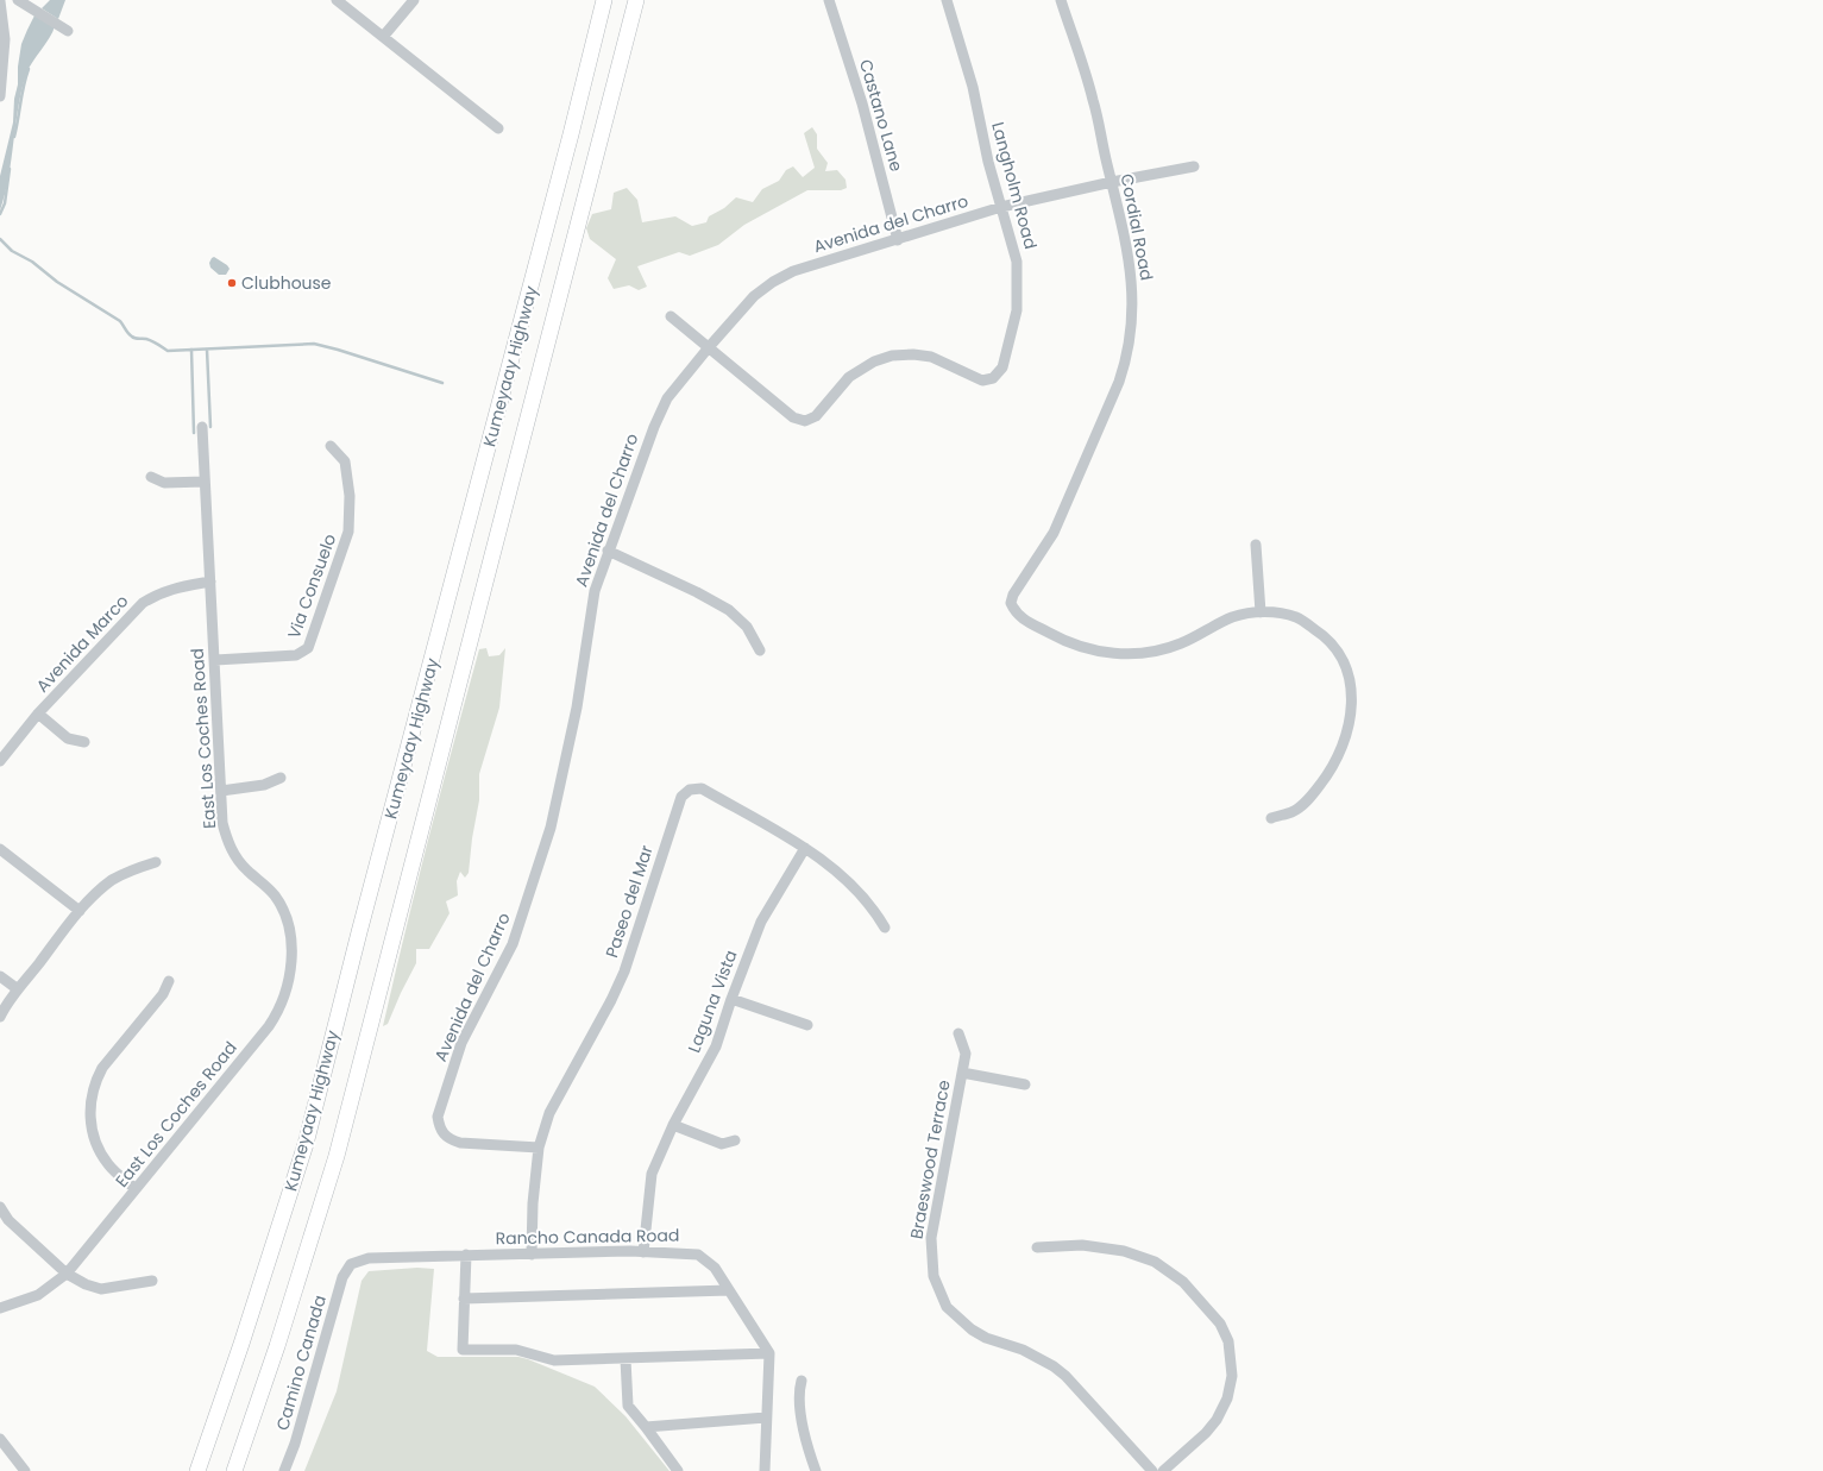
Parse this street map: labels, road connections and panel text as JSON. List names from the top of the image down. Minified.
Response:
{"streets":{"highway":["Kumeyaay Highway"],"street":["Castano Lane","Langholm Road","Avenida del Charro","Cordial Road","Via Consuelo","Avenida Marco","East Los Coches Road","Paseo del Mar","Laguna Vista","Braeswood Terrace","Rancho Canada Road","Camino Canada"]},"crossings":[["Castano Lane","Avenida del Charro"],["Langholm Road","Avenida del Charro"],["Avenida del Charro","Cordial Road"],["Avenida del Charro","Paseo del Mar"],["Via Consuelo","East Los Coches Road"],["Avenida Marco","East Los Coches Road"],["Paseo del Mar","Laguna Vista"],["Paseo del Mar","Rancho Canada Road"],["Laguna Vista","Rancho Canada Road"],["Rancho Canada Road","Camino Canada"]],"places":["Clubhouse"]}
